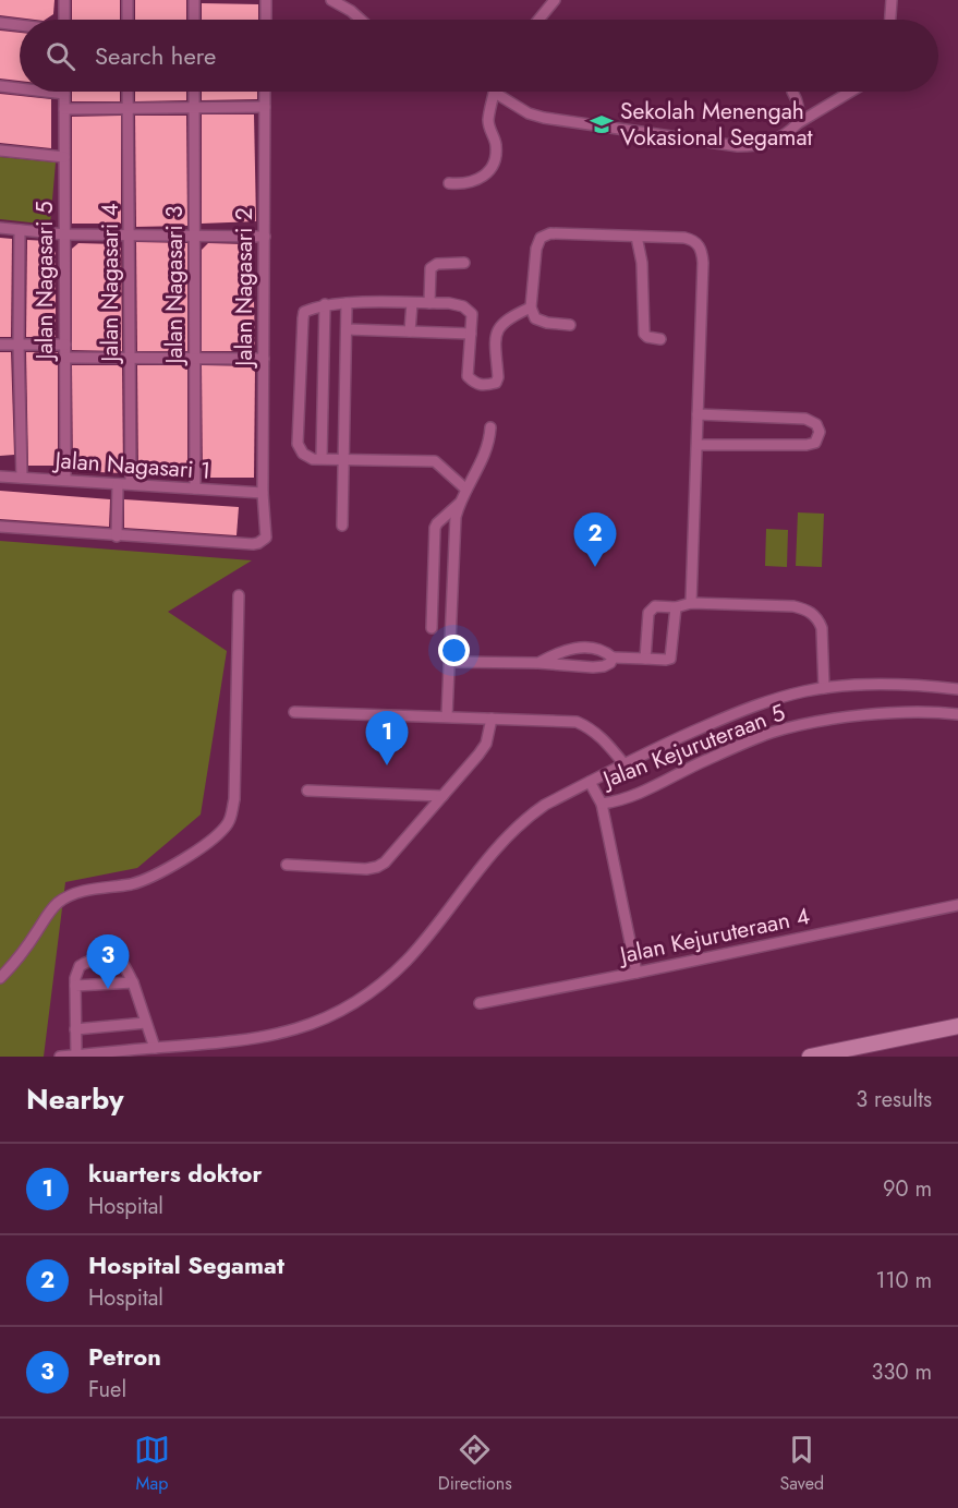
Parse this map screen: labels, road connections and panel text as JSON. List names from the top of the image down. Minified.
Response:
{"streets":{"street":["Jalan Nagasari 5","Jalan Nagasari 4","Jalan Nagasari 3","Jalan Nagasari 2","Jalan Nagasari 1","Jalan Kejuruteraan 5","Jalan Kejuruteraan 4"]},"crossings":[["Jalan Nagasari 5","Jalan Nagasari 1"],["Jalan Nagasari 4","Jalan Nagasari 1"],["Jalan Nagasari 3","Jalan Nagasari 1"],["Jalan Nagasari 2","Jalan Nagasari 1"]],"places":{"school or university":["Sekolah Menengah Vokasional Segamat"]},"page":{"search":"Search here","pins":["2","1","3"],"heading":["Nearby","3 results"],"list":[{"mark":"1","name":"kuarters doktor","note":"Hospital","value":"90 m"},{"mark":"2","name":"Hospital Segamat","note":"Hospital","value":"110 m"},{"mark":"3","name":"Petron","note":"Fuel","value":"330 m"}],"nav":["Map","Directions","Saved"]}}
